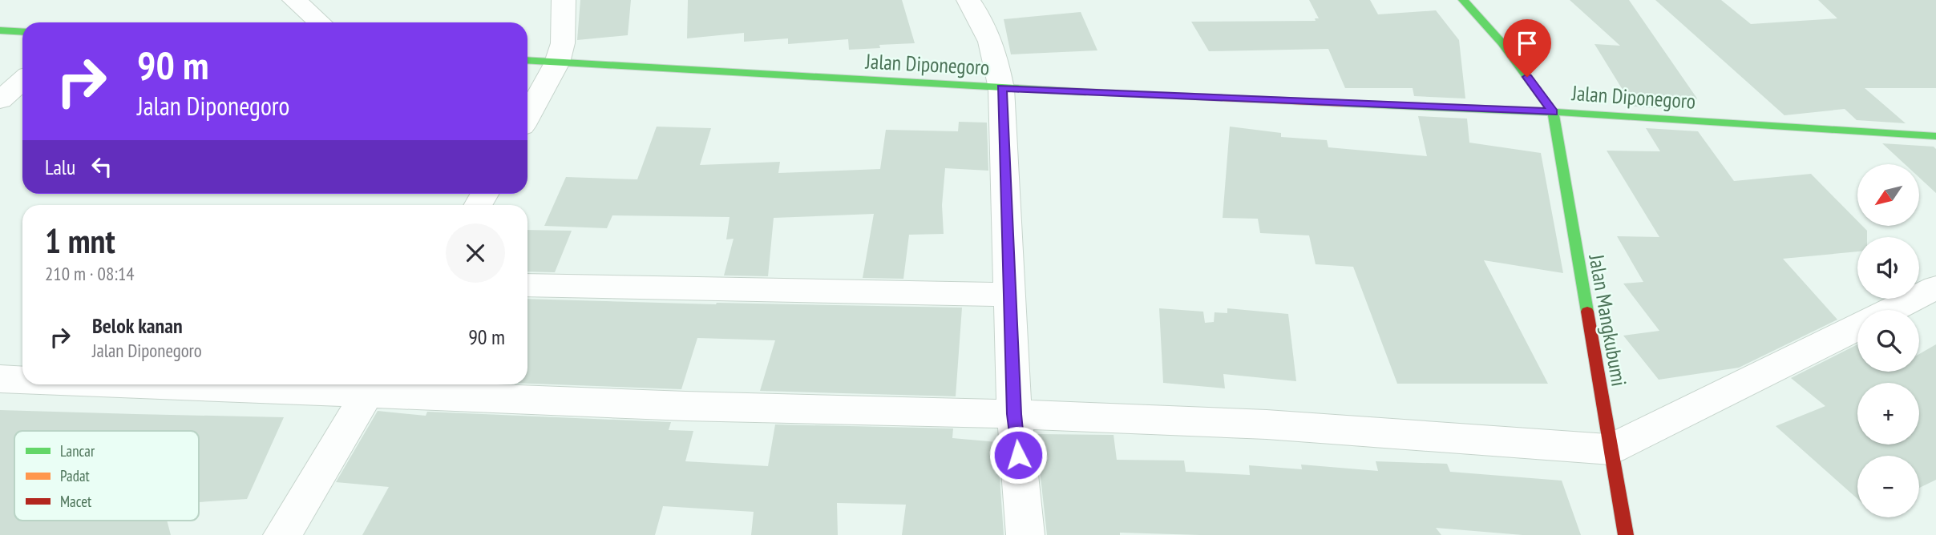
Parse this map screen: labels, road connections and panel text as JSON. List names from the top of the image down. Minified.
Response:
{"streets":{"street":["Jalan Diponegoro","Jalan Mangkubumi"]},"crossings":[["Jalan Diponegoro","Jalan Mangkubumi"]],"legend":["Lancar","Padat","Macet"],"north":"bottom left","page":{"turn":["90 m","Jalan Diponegoro"],"then":"Lalu","map_buttons":["+","−"],"heading":["1 mnt","210 m · 08:14"],"list":[{"name":"Belok kanan","note":"Jalan Diponegoro","value":"90 m"}]}}
